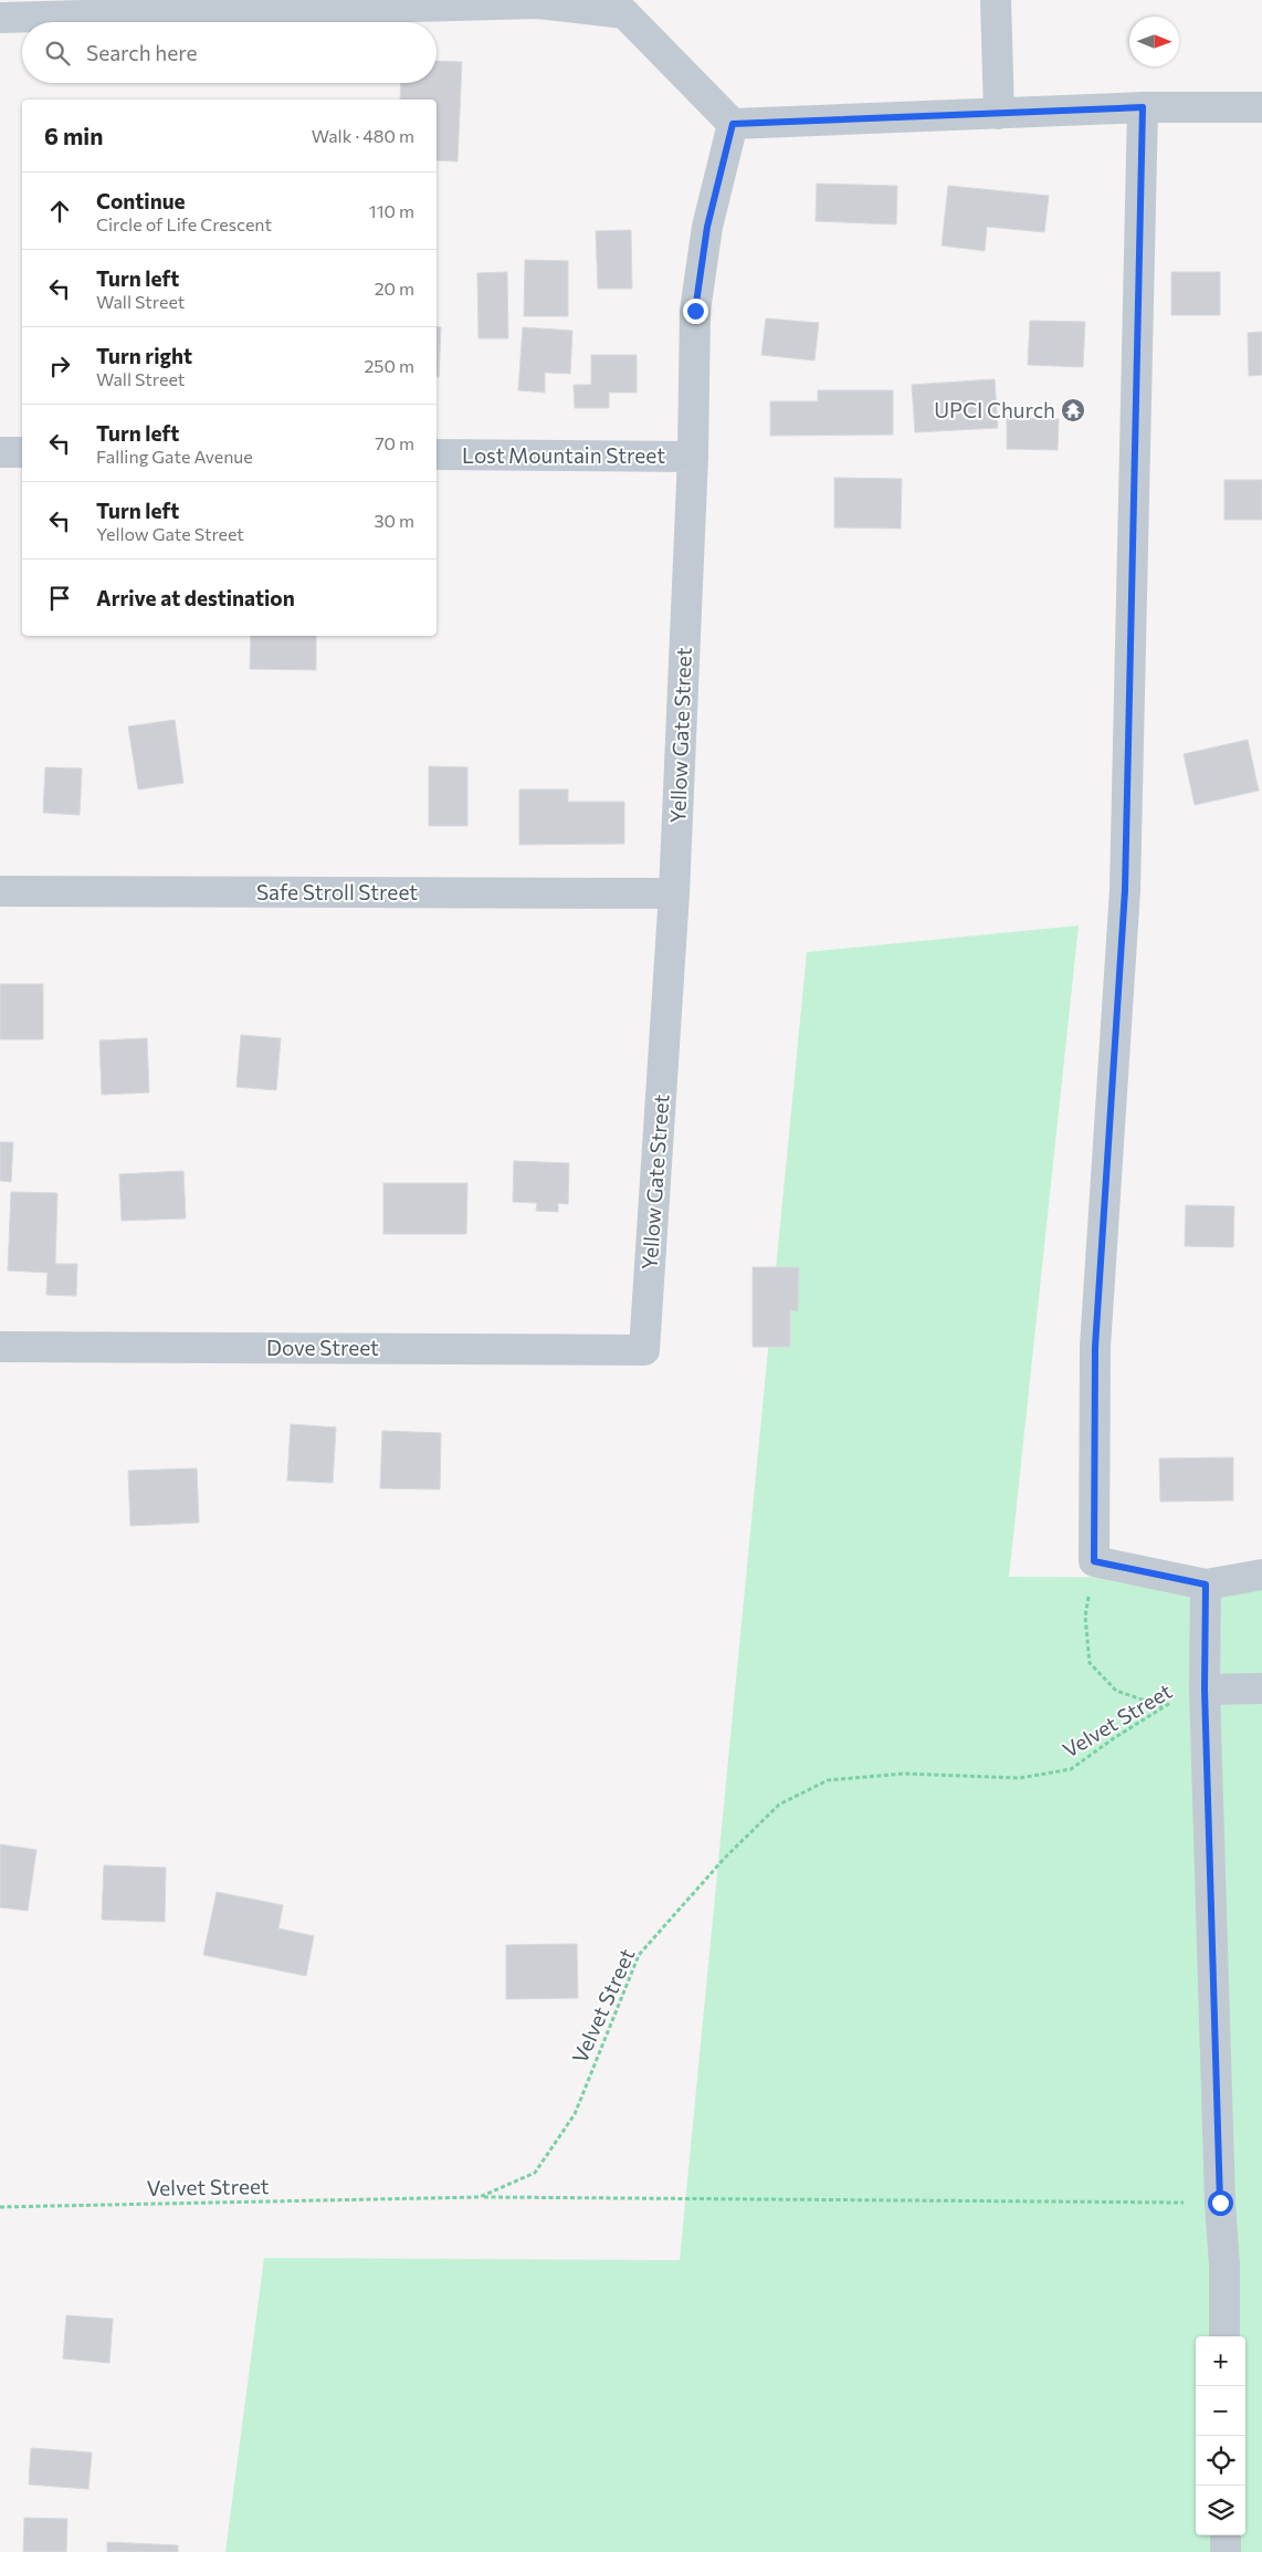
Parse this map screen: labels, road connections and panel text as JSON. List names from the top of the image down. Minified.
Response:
{"streets":{"street":["Lost Mountain Street","Yellow Gate Street","Safe Stroll Street","Dove Street"],"path":["Velvet Street"]},"crossings":[["Lost Mountain Street","Yellow Gate Street"],["Yellow Gate Street","Safe Stroll Street"],["Yellow Gate Street","Dove Street"]],"places":{"temple":["UPCI Church"]},"north":"right","page":{"search":"Search here","heading":["6 min","Walk · 480 m"],"list":[["Continue","Circle of Life Crescent","110 m"],["Turn left","Wall Street","20 m"],["Turn right","Wall Street","250 m"],["Turn left","Falling Gate Avenue","70 m"],["Turn left","Yellow Gate Street","30 m"],"Arrive at destination"],"map_buttons":["+","−"]}}
